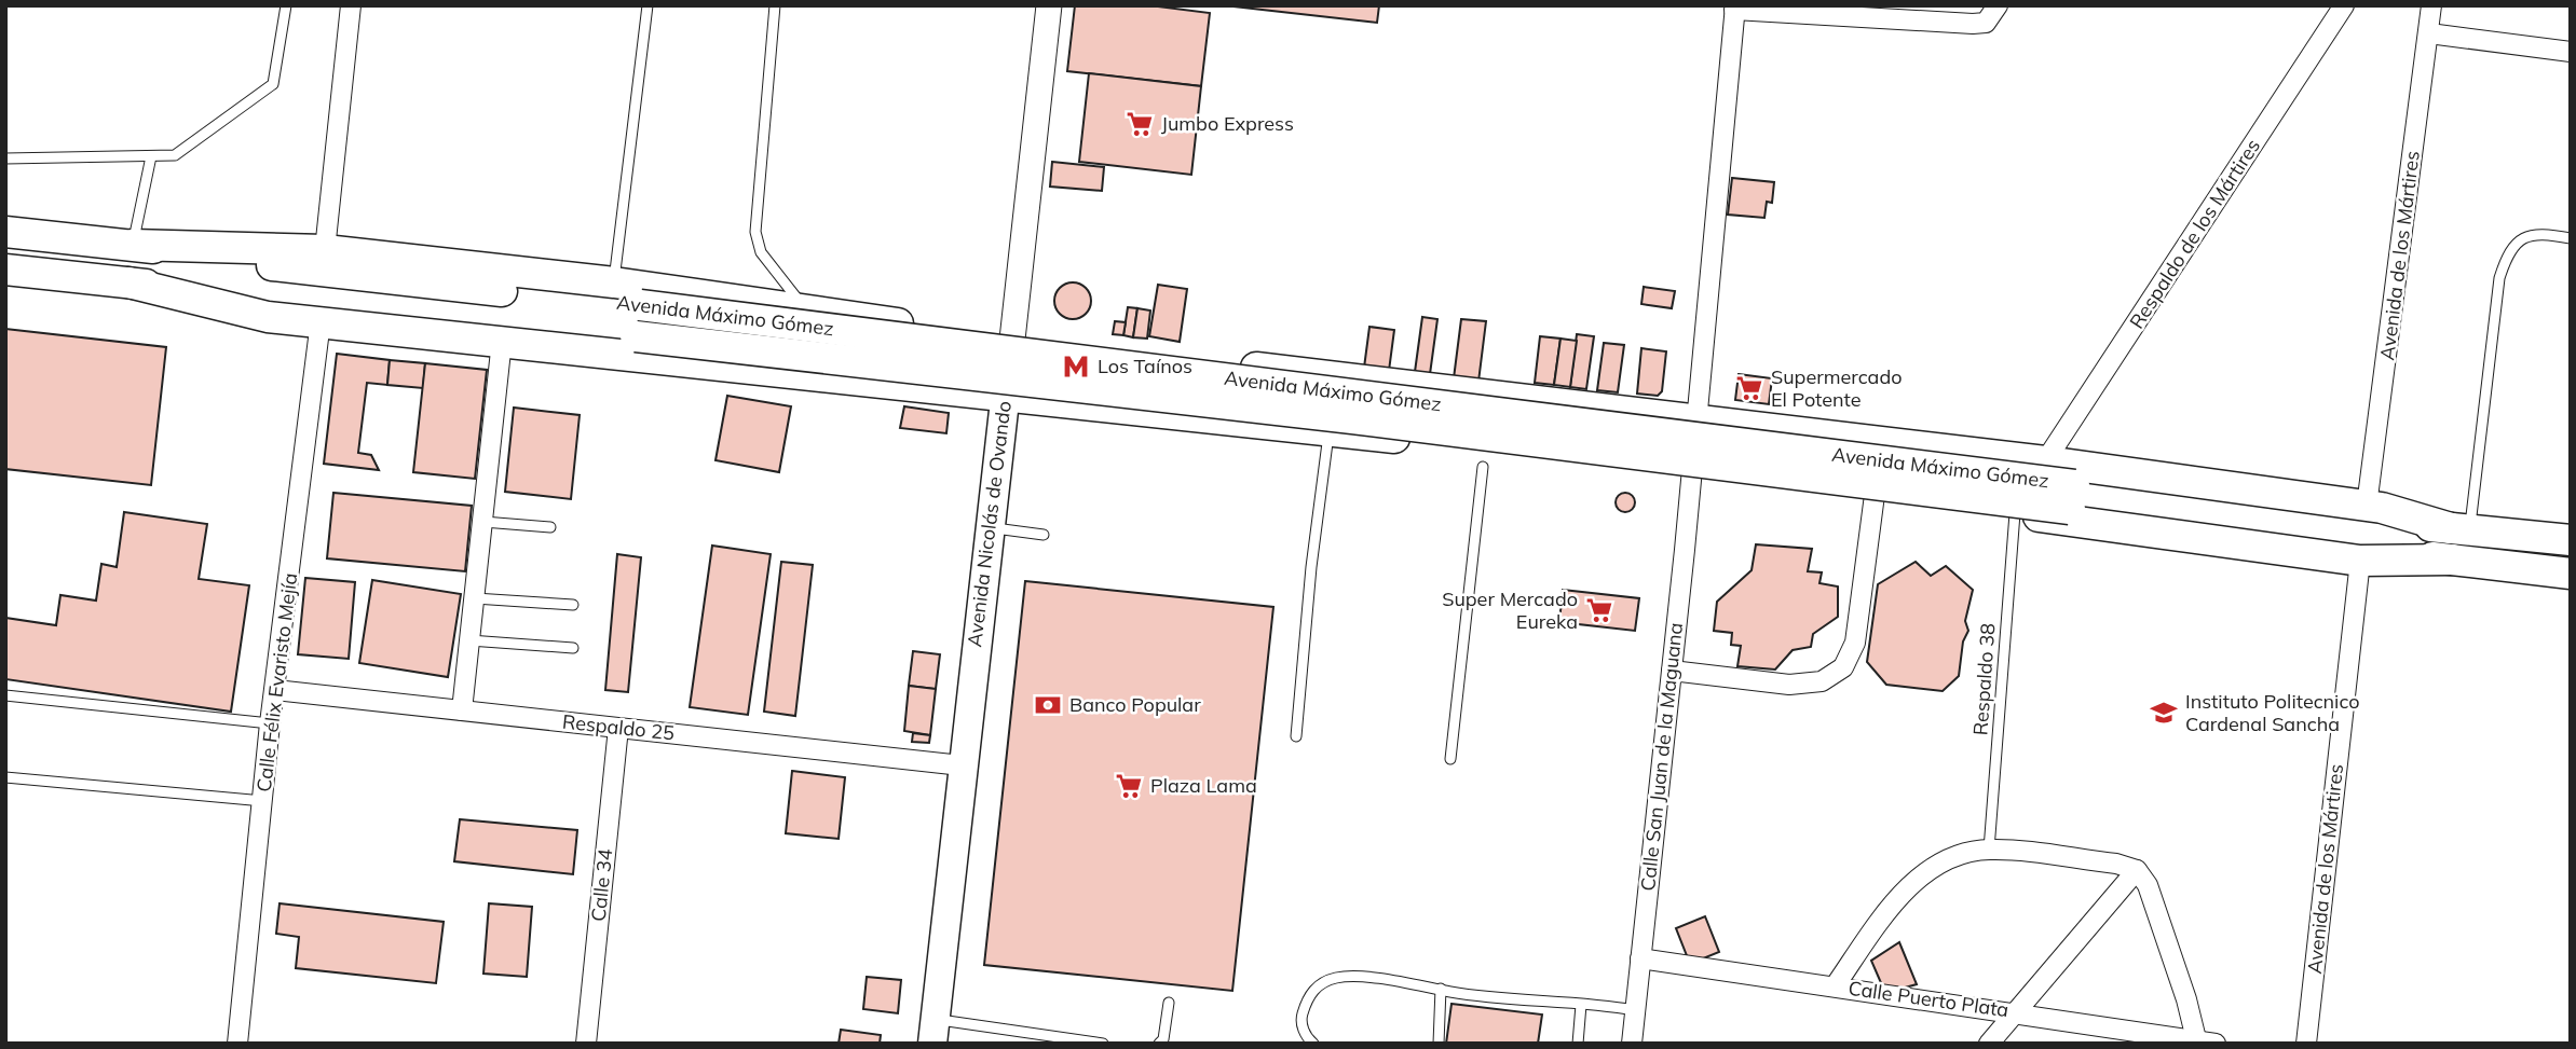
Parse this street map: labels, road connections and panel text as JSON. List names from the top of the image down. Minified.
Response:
{"streets":{"main road":["Avenida Máximo Gómez","Avenida Nicolás de Ovando"],"street":["Respaldo de los Mártires","Avenida de los Mártires","Calle Félix Evaristo Mejía","Respaldo 25","Calle San Juan de la Maguana","Calle 34","Calle Puerto Plata"],"lane":["Respaldo 38"]},"crossings":[["Avenida Nicolás de Ovando","Respaldo 25"],["Calle Félix Evaristo Mejía","Respaldo 25"],["Respaldo 25","Calle 34"],["Calle San Juan de la Maguana","Calle Puerto Plata"]],"places":{"supermarket":["Jumbo Express","Supermercado El Potente","Super Mercado Eureka","Plaza Lama"],"metro station":["Los Taínos"],"bank":["Banco Popular"],"school or university":["Instituto Politecnico Cardenal Sancha"]}}
